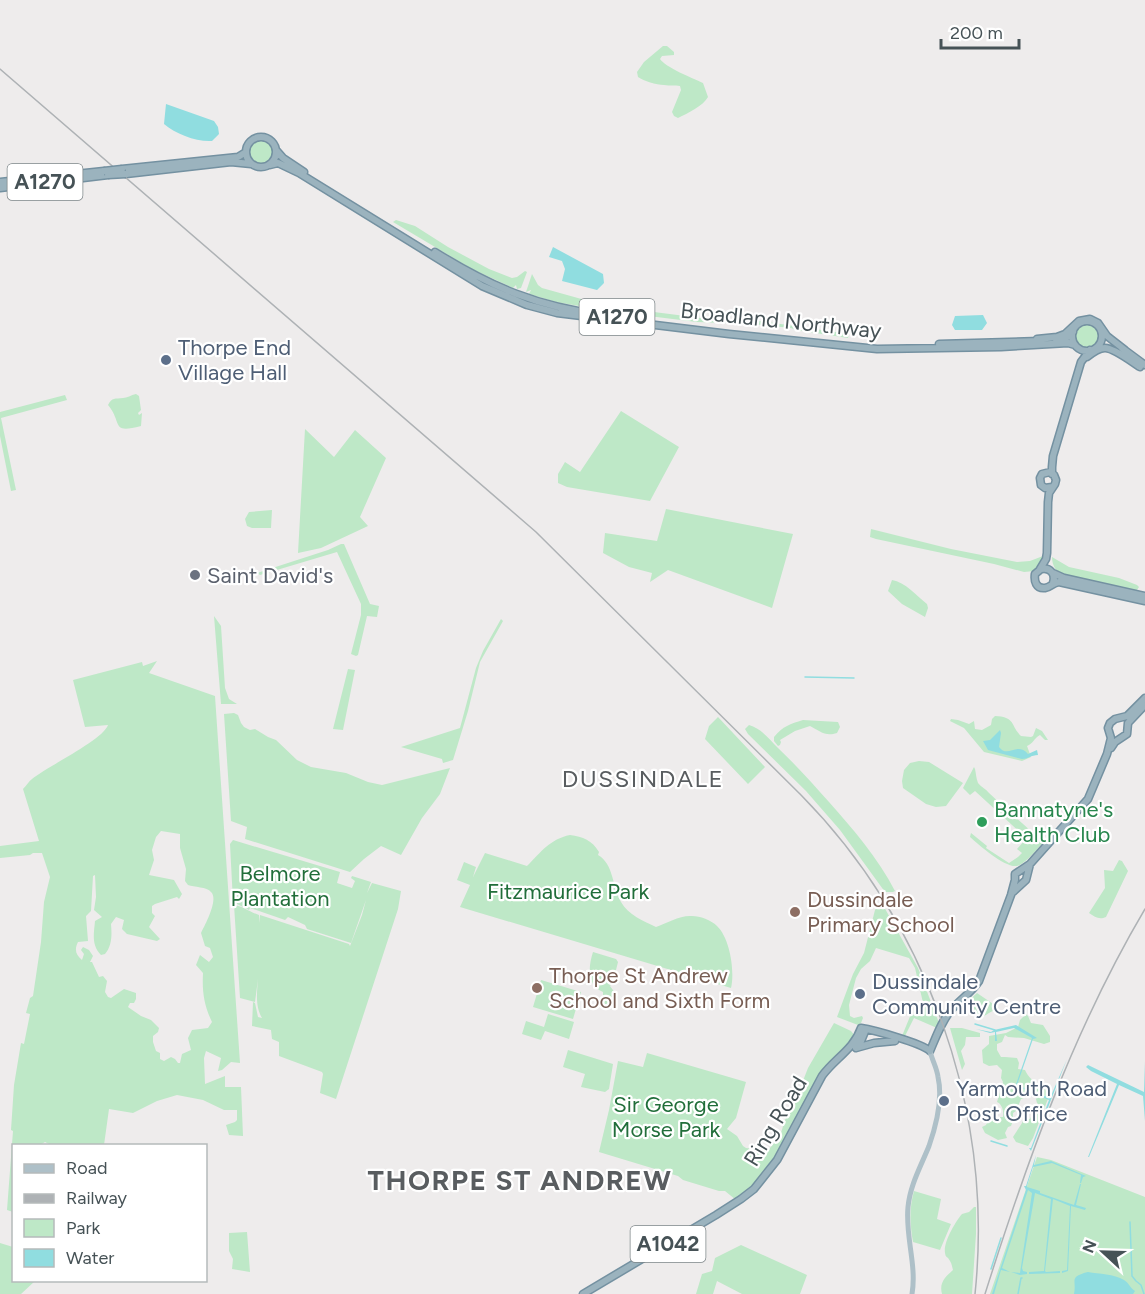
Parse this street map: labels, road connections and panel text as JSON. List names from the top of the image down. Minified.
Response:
{"streets":{"highway":["A1270","Broadland Northway","Ring Road","A1042"]},"crossings":[["A1270","Broadland Northway"],["Ring Road","A1042"]],"districts":["DUSSINDALE","THORPE ST ANDREW"],"parks":["Belmore Plantation","Fitzmaurice Park","Sir George Morse Park"],"places":["Thorpe End Village Hall","Saint David's","Bannatyne's Health Club","Dussindale Primary School","Thorpe St Andrew School and Sixth Form","Dussindale Community Centre","Yarmouth Road Post Office"],"legend":["Road","Railway","Park","Water"],"scale_bar":"200 m","north":"left"}
